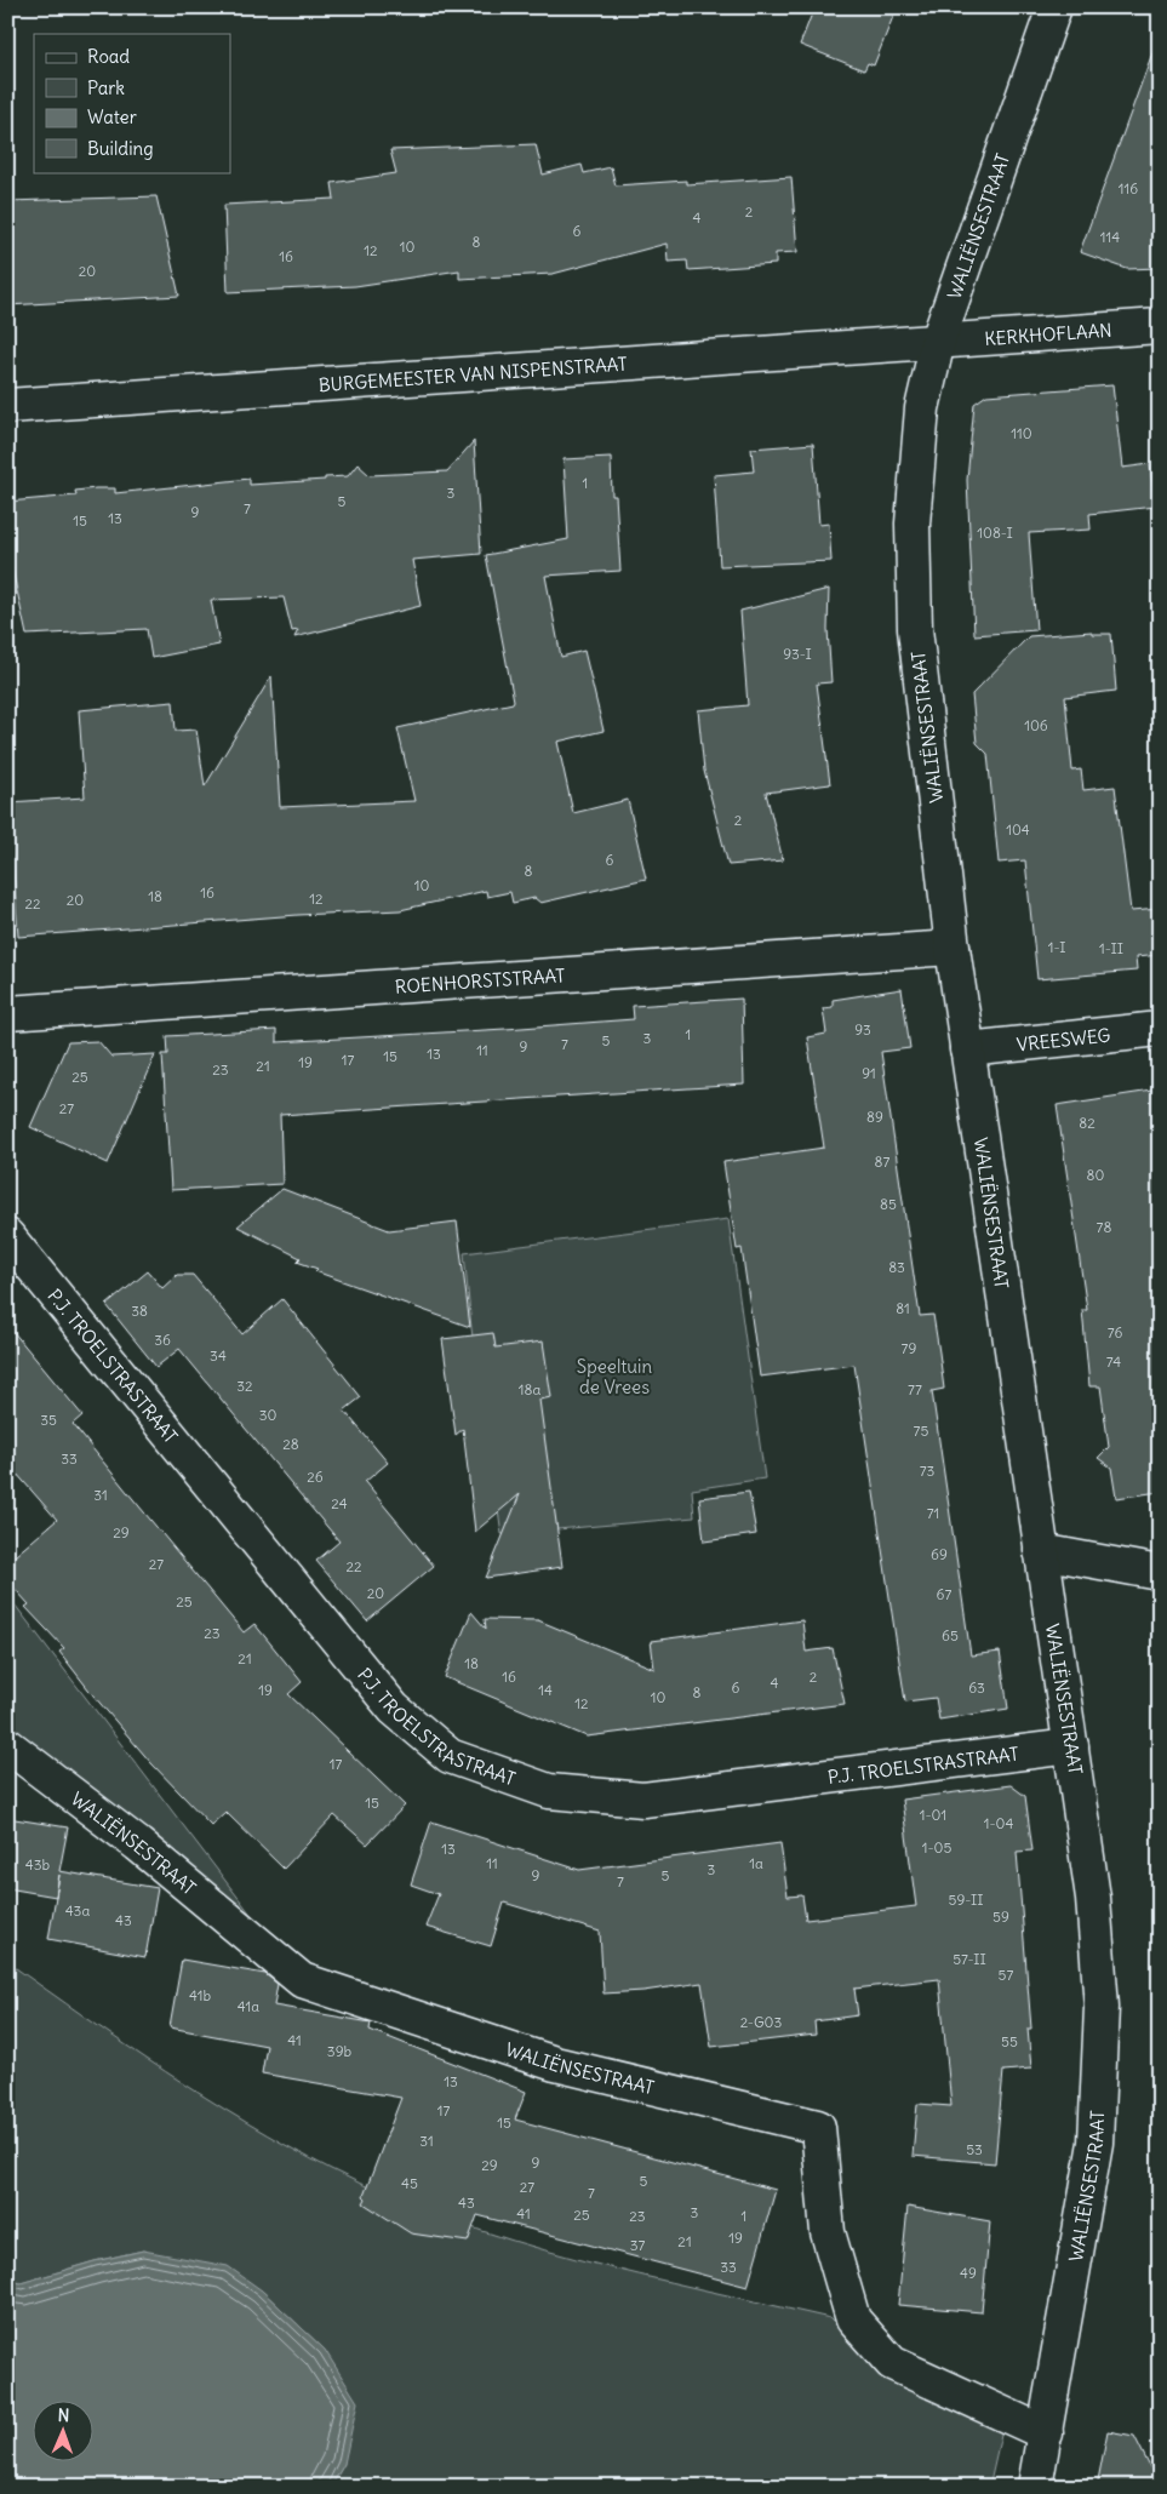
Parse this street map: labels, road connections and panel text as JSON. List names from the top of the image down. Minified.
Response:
{"streets":{"street":["WALIËNSESTRAAT","KERKHOFLAAN","BURGEMEESTER VAN NISPENSTRAAT","ROENHORSTSTRAAT","VREESWEG","P.J. TROELSTRASTRAAT"]},"crossings":[["WALIËNSESTRAAT","KERKHOFLAAN"],["WALIËNSESTRAAT","BURGEMEESTER VAN NISPENSTRAAT"],["WALIËNSESTRAAT","ROENHORSTSTRAAT"],["WALIËNSESTRAAT","VREESWEG"],["WALIËNSESTRAAT","P.J. TROELSTRASTRAAT"],["KERKHOFLAAN","BURGEMEESTER VAN NISPENSTRAAT"]],"parks":["Speeltuin de Vrees"],"house_numbers":["116","2","4","6","114","8","10","12","16","20","110","1","3","5","7","9","13","15","108-I","93-I","106","2","104","6","8","10","16","18","12","20","22","1-I","1-II","93","1","3","5","7","9","11","13","15","17","19","21","23","91","25","27","89","82","87","80","85","78","83","81","38","76","36","79","34","74","32","18a","77","30","35","75","28","33","73","26","31","24","71","29","69","27","22","20","67","25","23","65","21","18","16","2","4","6","63","19","14","8","10","12","17","15","1-01","1-04","1-05","13","11","1a","43b","3","9","5","7","59-II","43a","59","43","57-II","57","41b","41a","2-G03","41","55","39b","13","17","15","31","53","9","29","5","45","27","7","43","3","41","25","23","1","19","21","37","33","49"],"legend":["Road","Park","Water","Building"],"north":"top"}
